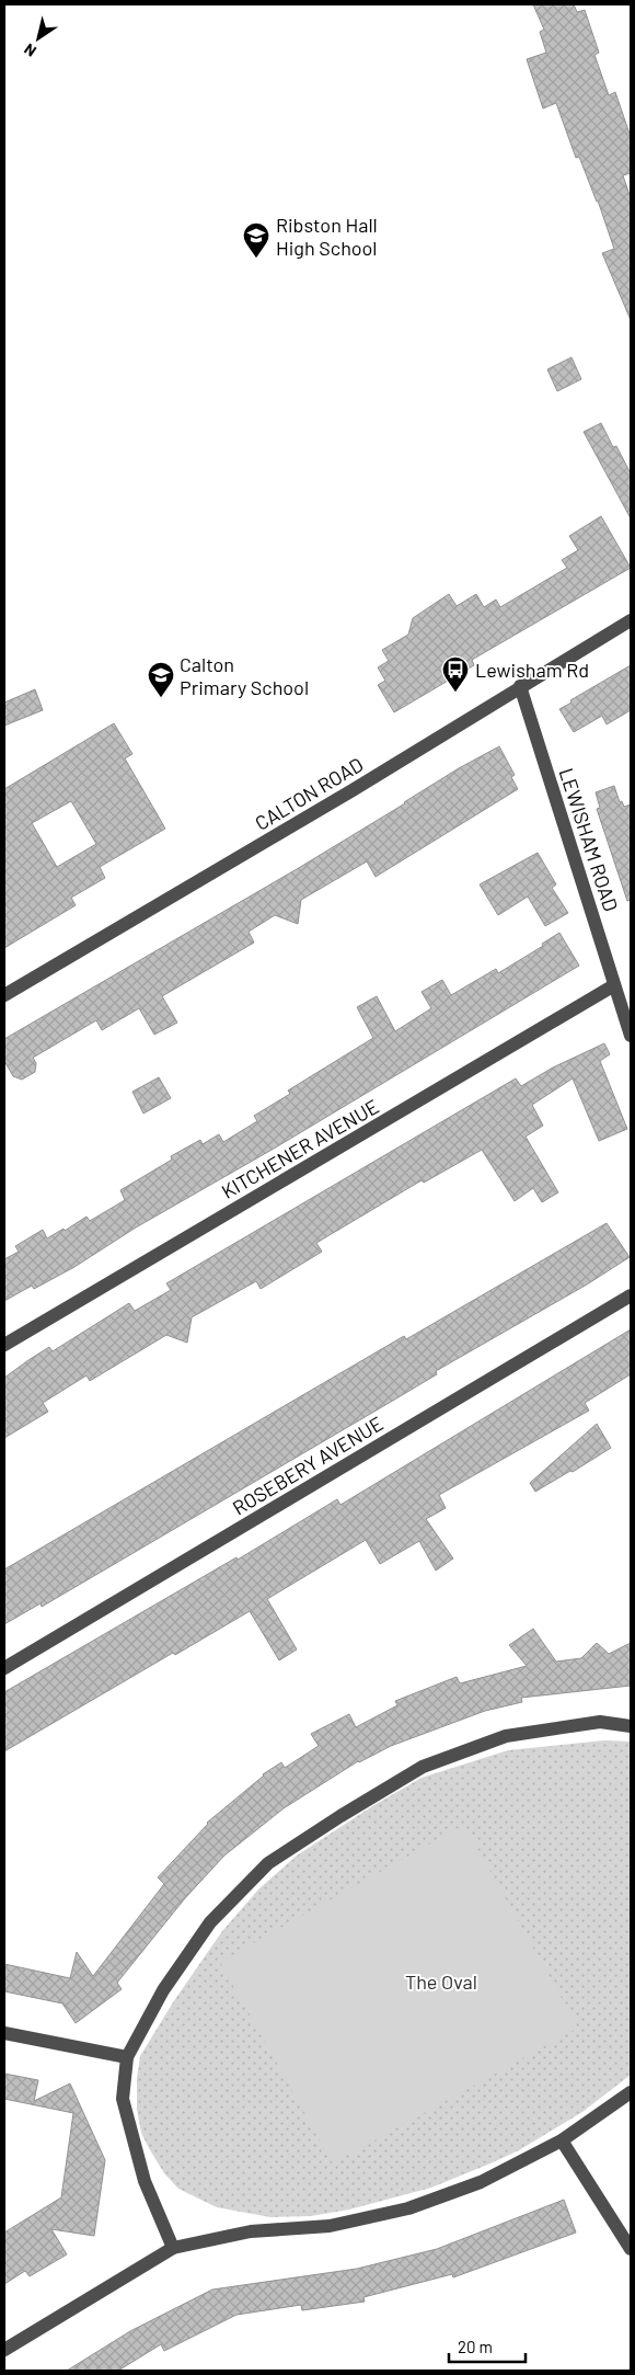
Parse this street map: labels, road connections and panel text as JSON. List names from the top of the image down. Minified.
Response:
{"streets":{"street":["CALTON ROAD","LEWISHAM ROAD","KITCHENER AVENUE","ROSEBERY AVENUE"]},"crossings":[["CALTON ROAD","LEWISHAM ROAD"],["LEWISHAM ROAD","KITCHENER AVENUE"]],"parks":["The Oval"],"places":{"school or university":["Ribston Hall High School","Calton Primary School"],"bus stop":["Lewisham Rd"]},"scale_bar":"20 m","north":"bottom left"}
